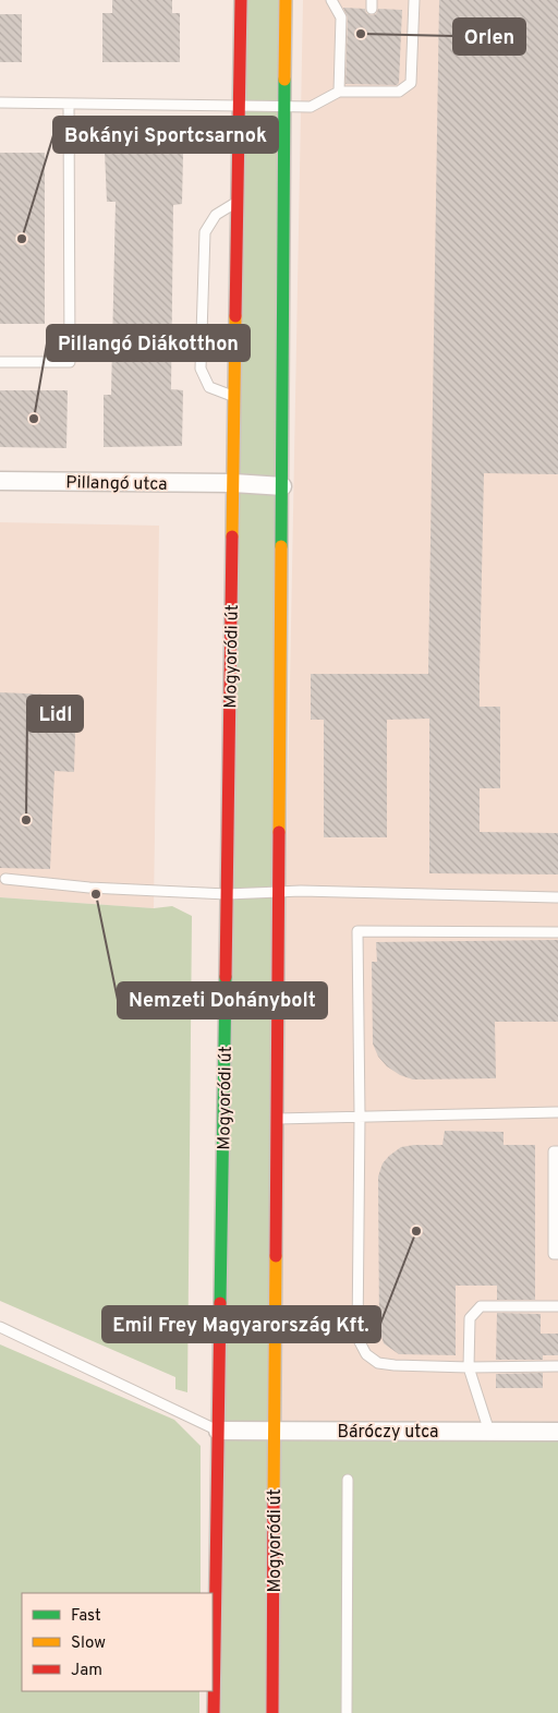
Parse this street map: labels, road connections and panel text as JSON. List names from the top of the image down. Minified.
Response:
{"streets":{"street":["Pillangó utca","Mogyoródi út","Báróczy utca"]},"crossings":[["Pillangó utca","Mogyoródi út"],["Mogyoródi út","Báróczy utca"]],"places":["Orlen","Bokányi Sportcsarnok","Pillangó Diákotthon","Lidl","Nemzeti Dohánybolt","Emil Frey Magyarország Kft."],"legend":["Fast","Slow","Jam"]}
